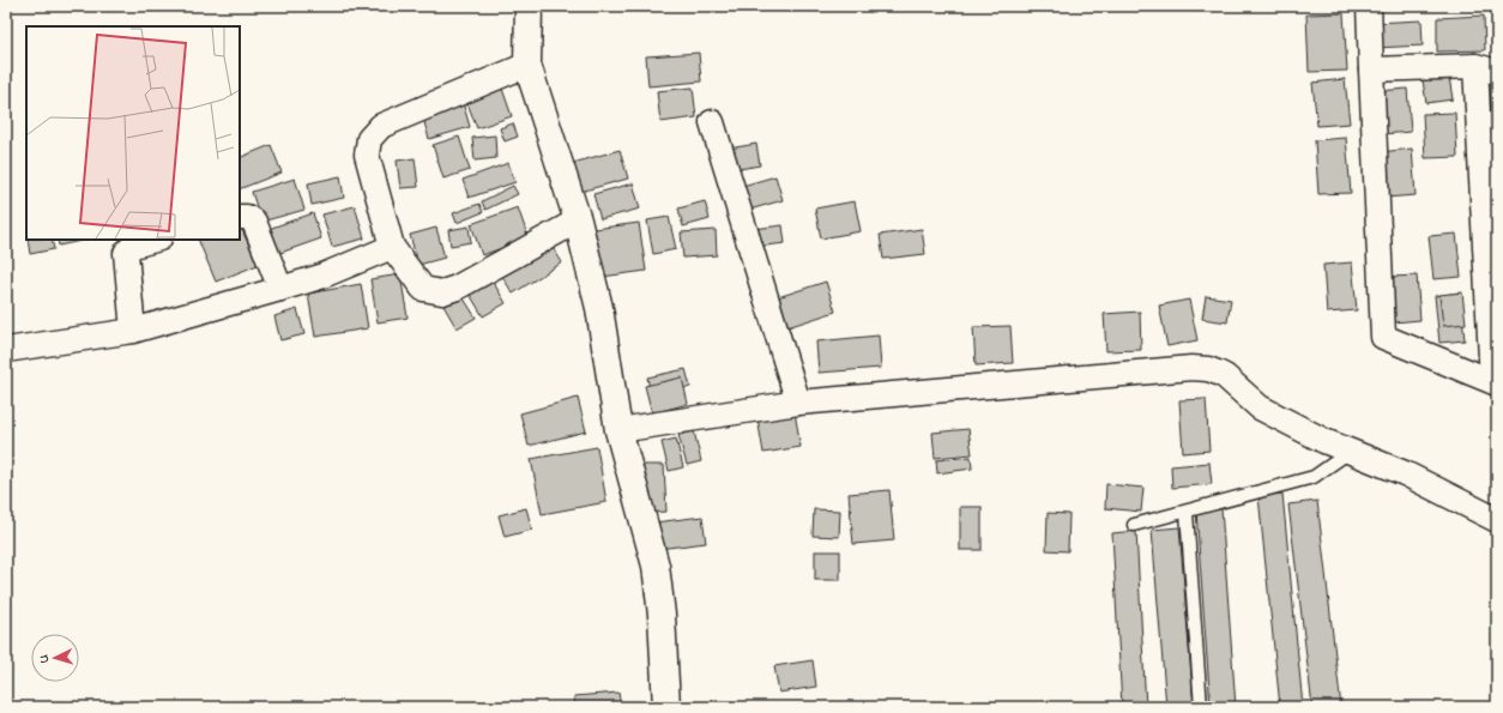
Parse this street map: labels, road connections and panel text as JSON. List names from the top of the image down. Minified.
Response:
{"north":"left"}
